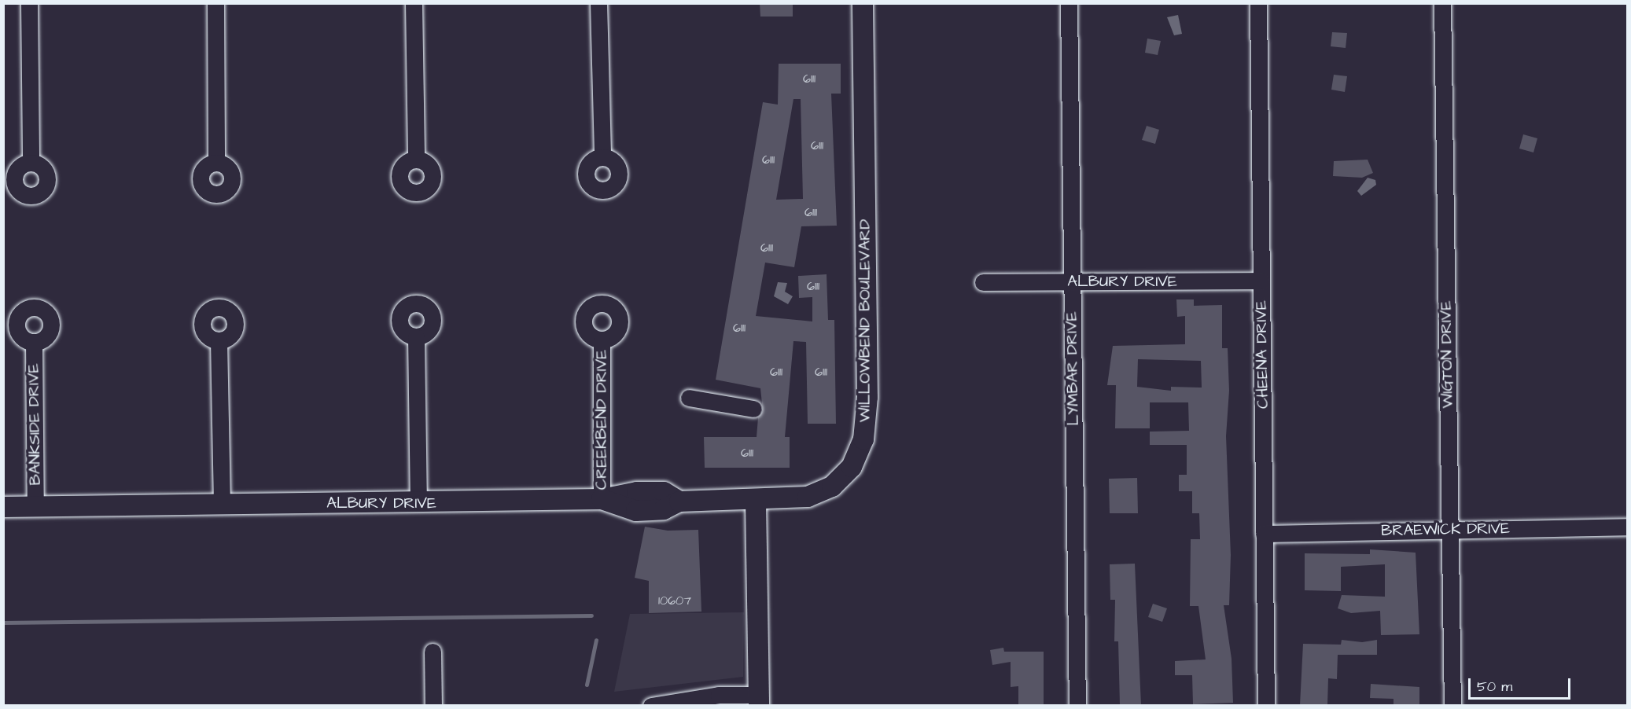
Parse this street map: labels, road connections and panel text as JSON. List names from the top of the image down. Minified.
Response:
{"streets":{"street":["ALBURY DRIVE","WILLOWBEND BOULEVARD","CHEENA DRIVE","WIGTON DRIVE","LYMBAR DRIVE","CREEKBEND DRIVE","BANKSIDE DRIVE","BRAEWICK DRIVE"]},"crossings":[["ALBURY DRIVE","WILLOWBEND BOULEVARD"],["ALBURY DRIVE","CHEENA DRIVE"],["ALBURY DRIVE","LYMBAR DRIVE"],["ALBURY DRIVE","CREEKBEND DRIVE"],["ALBURY DRIVE","BANKSIDE DRIVE"],["CHEENA DRIVE","BRAEWICK DRIVE"],["WIGTON DRIVE","BRAEWICK DRIVE"]],"house_numbers":["6111","6111","6111","6111","6111","6111","6111","6111","6111","6111","10607"],"scale_bar":"50 m"}
